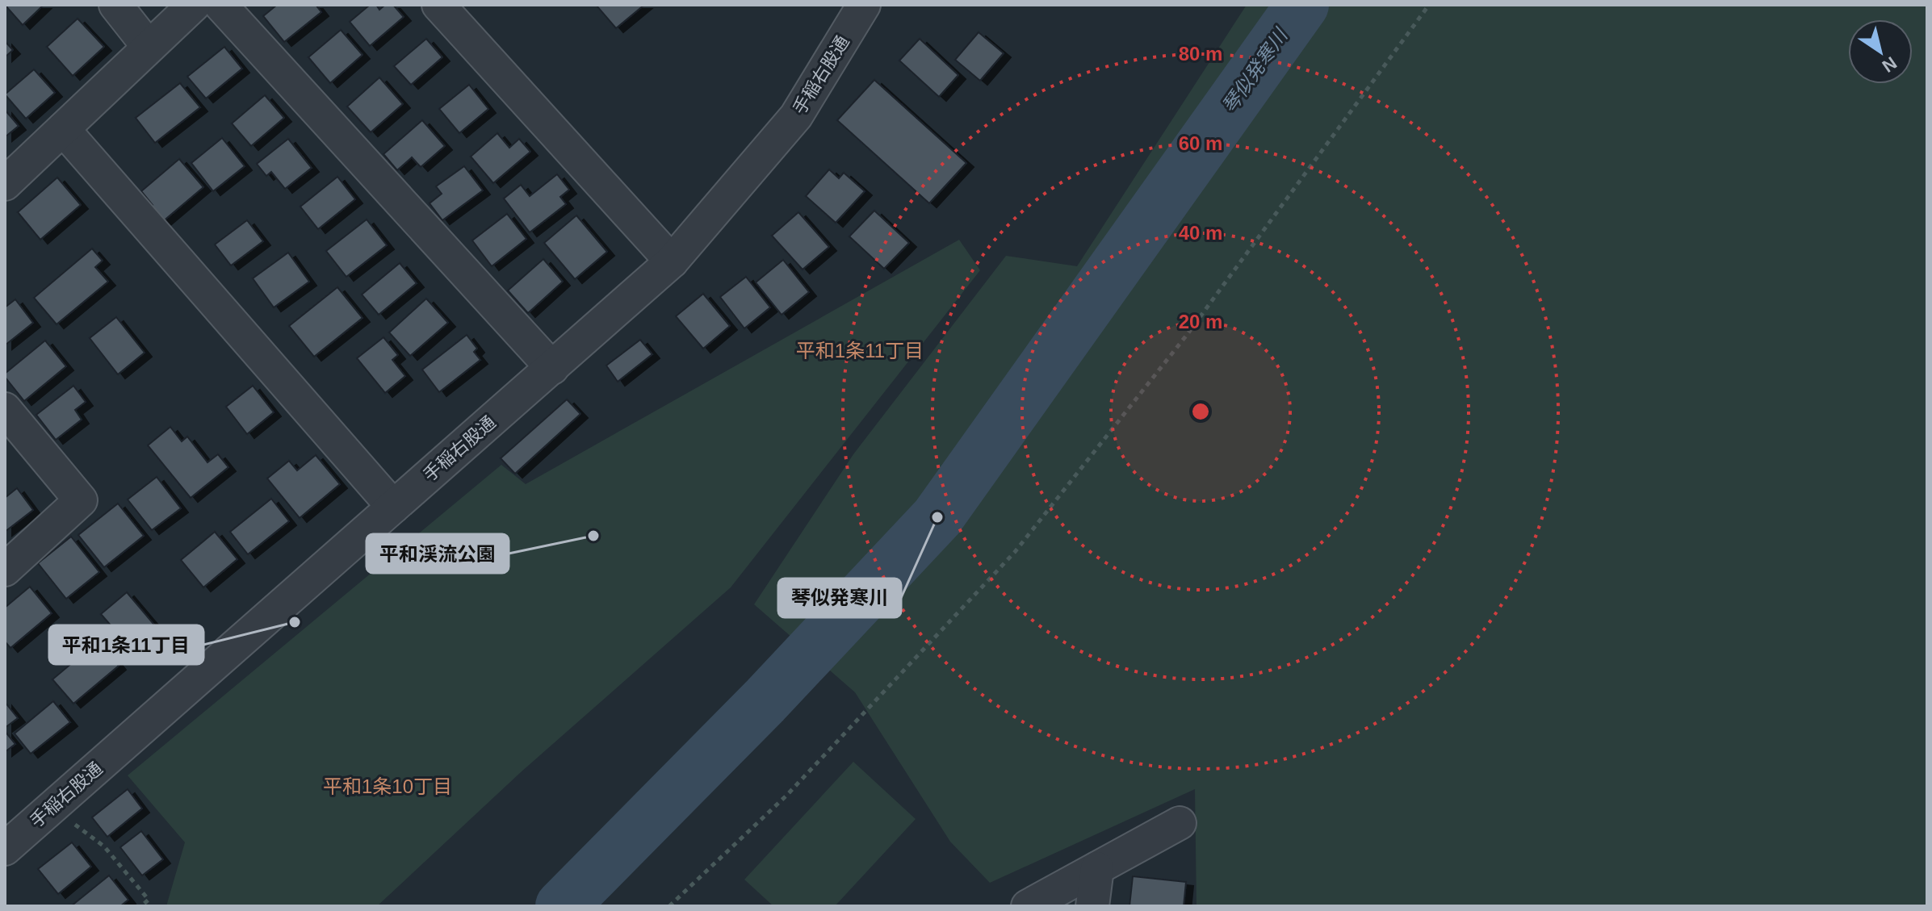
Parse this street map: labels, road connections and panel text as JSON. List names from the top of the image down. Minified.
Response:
{"streets":{"street":["手稲右股通"]},"districts":["平和1条11丁目","平和1条10丁目"],"water":["琴似発寒川"],"places":["琴似発寒川","平和渓流公園","平和1条11丁目"],"north":"bottom right","rings":["80 m","60 m","40 m","20 m"]}
